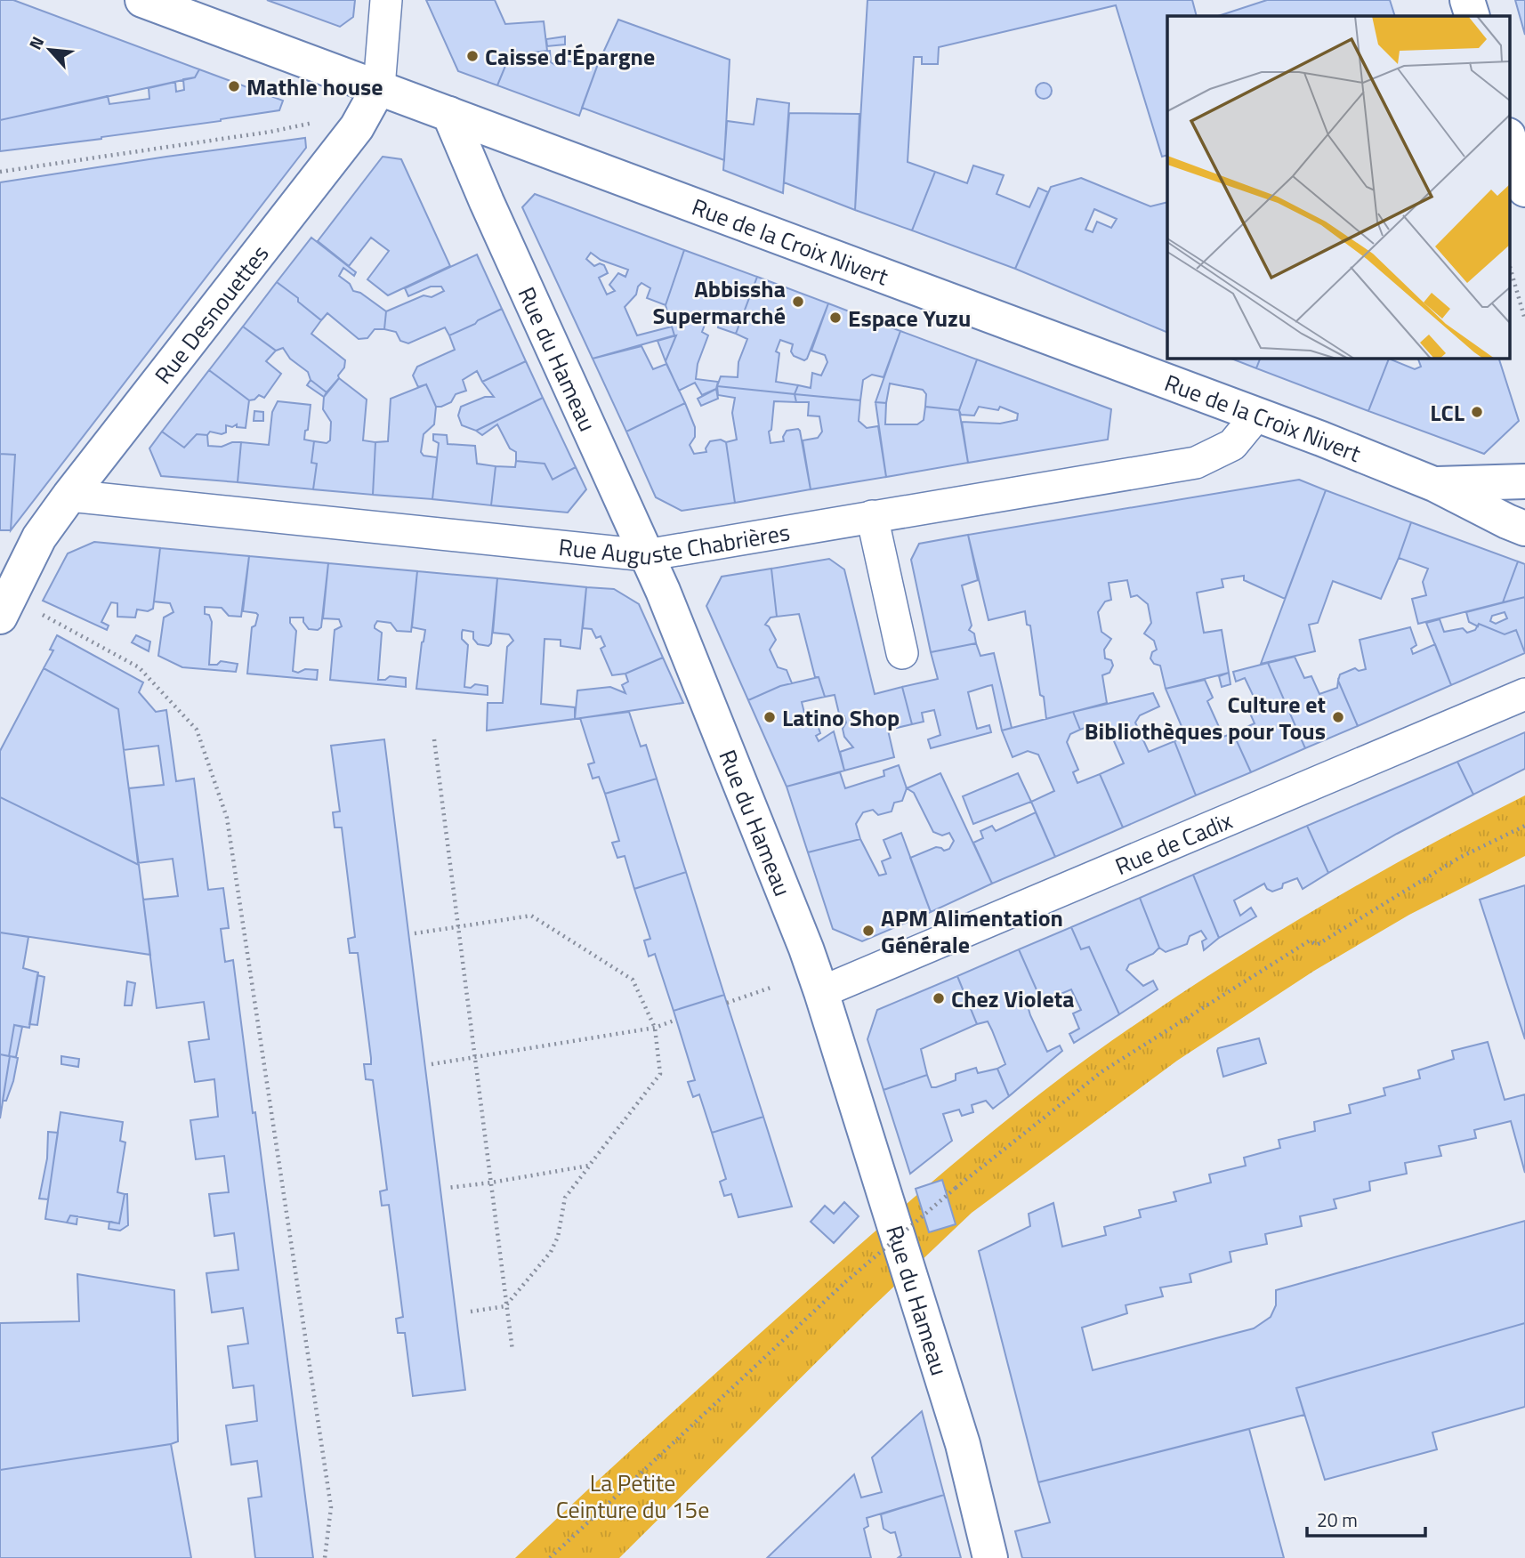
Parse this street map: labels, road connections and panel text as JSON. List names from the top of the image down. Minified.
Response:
{"streets":{"street":["Rue de la Croix Nivert","Rue Desnouettes","Rue du Hameau","Rue Auguste Chabrières","Rue de Cadix"]},"crossings":[["Rue de la Croix Nivert","Rue Desnouettes"],["Rue de la Croix Nivert","Rue du Hameau"],["Rue de la Croix Nivert","Rue Auguste Chabrières"],["Rue Desnouettes","Rue Auguste Chabrières"],["Rue du Hameau","Rue Auguste Chabrières"],["Rue du Hameau","Rue de Cadix"]],"parks":["La Petite Ceinture du 15e"],"places":["Caisse d'Épargne","Mathle house","Abbissha Supermarché","Espace Yuzu","LCL","Latino Shop","Culture et Bibliothèques pour Tous","APM Alimentation Générale","Chez Violeta"],"scale_bar":"20 m","north":"top left"}
